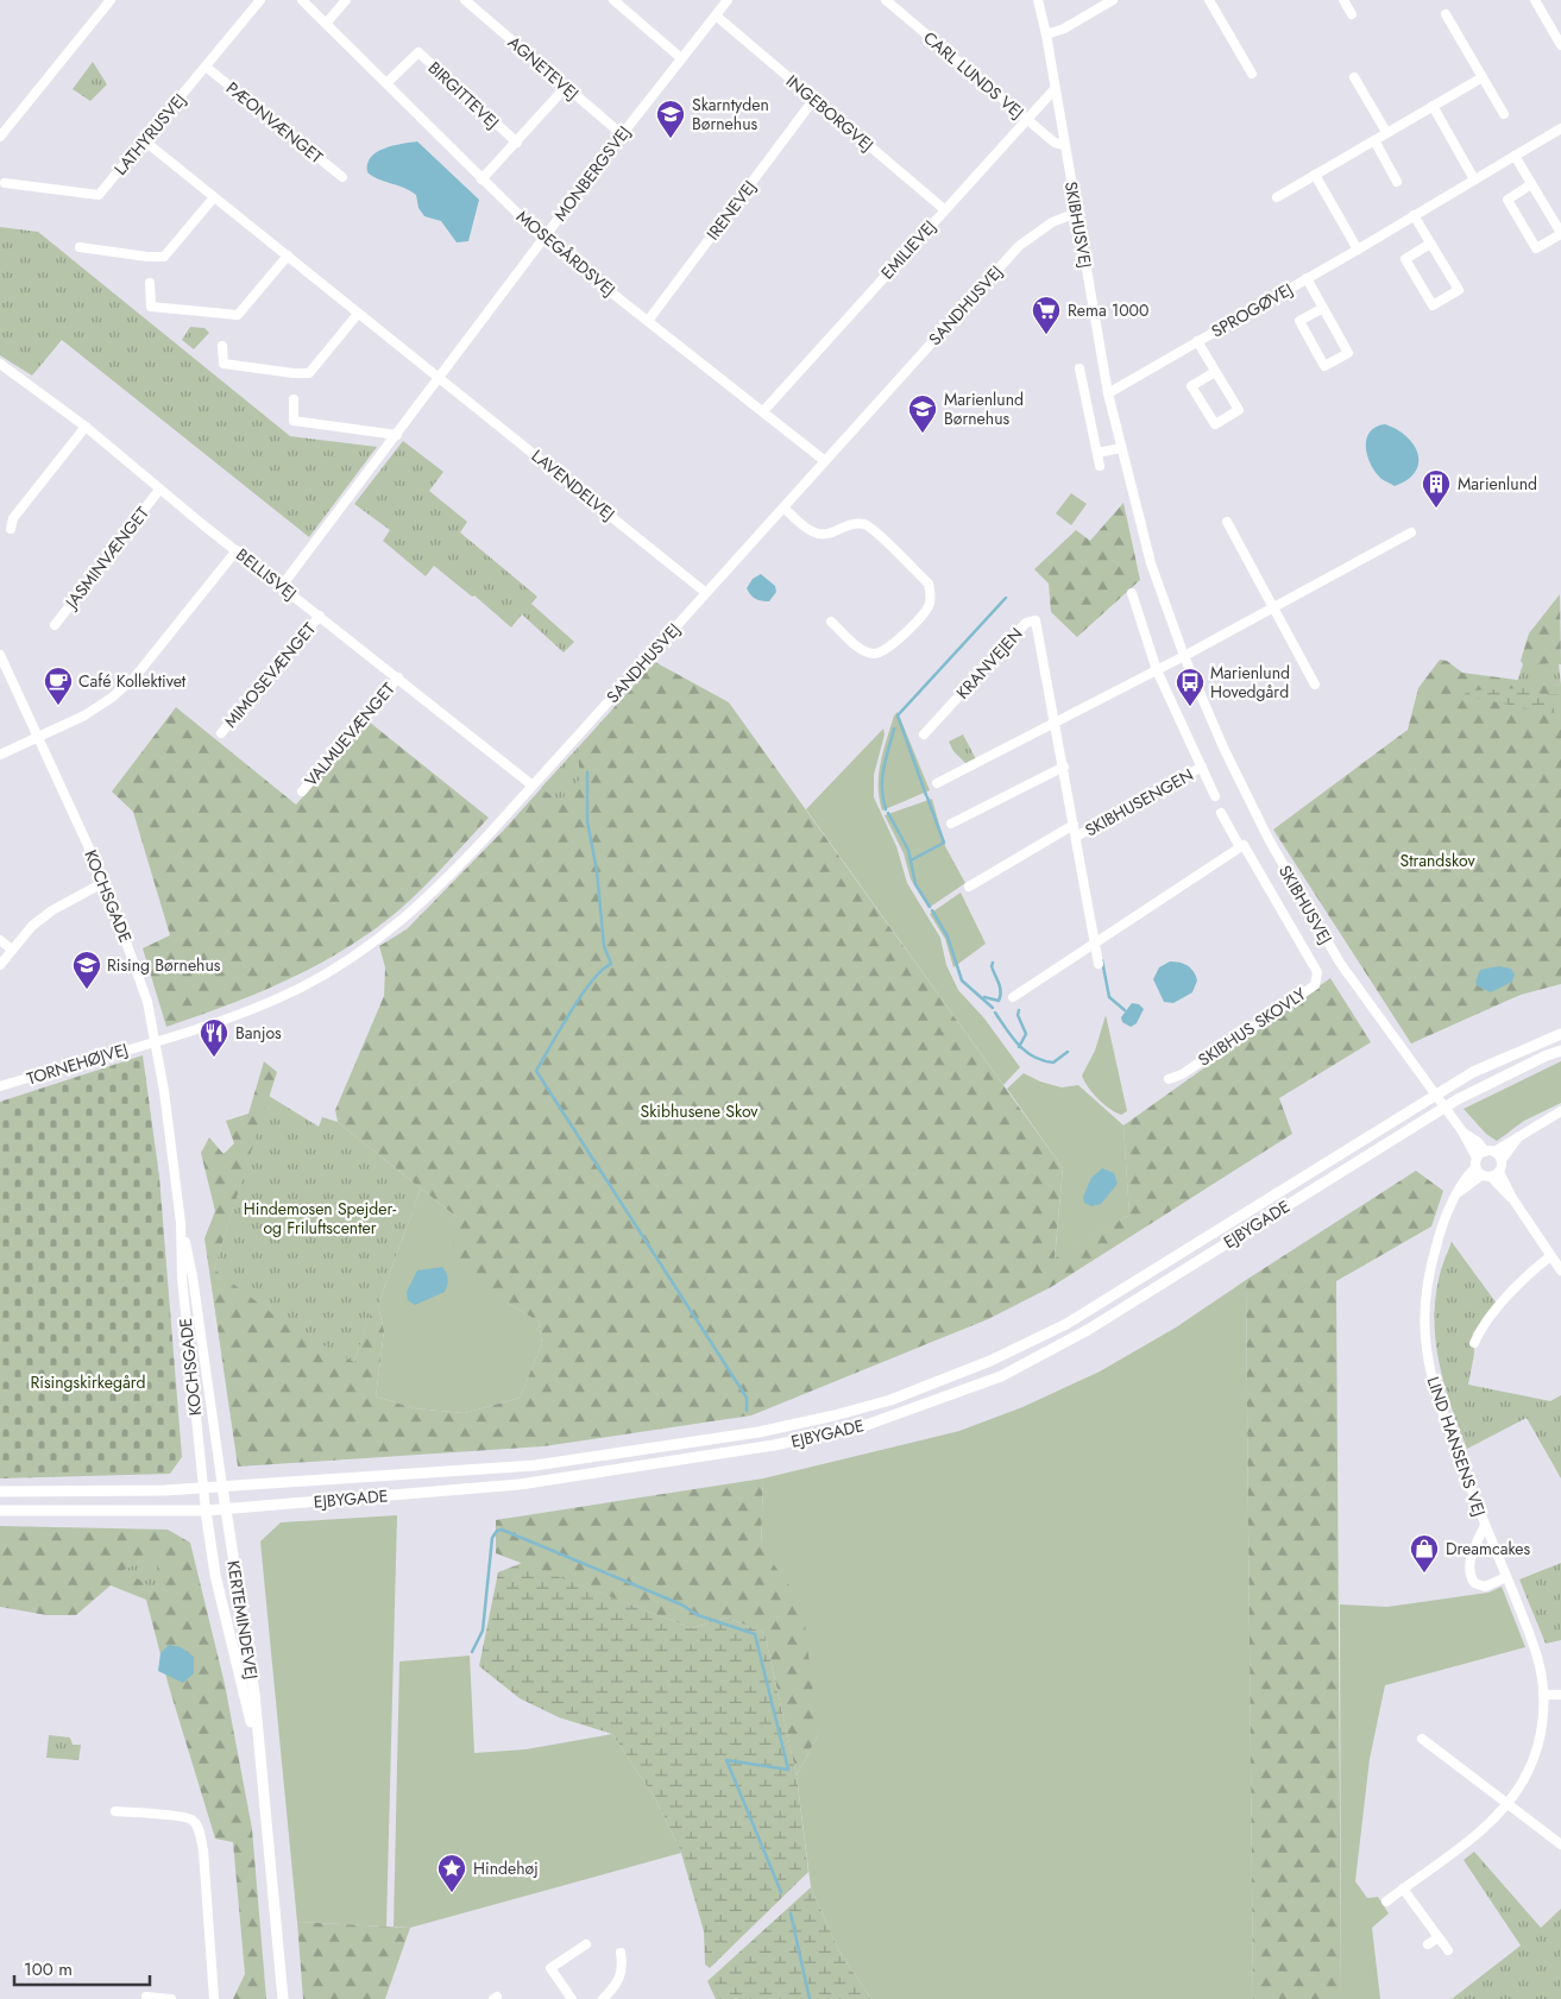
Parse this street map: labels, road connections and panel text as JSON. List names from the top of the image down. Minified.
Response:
{"streets":{"main road":["EJBYGADE","KERTEMINDEVEJ"],"street":["AGNETEVEJ","CARL LUNDS VEJ","BIRGITTEVEJ","INGEBORGVEJ","PÆONVÆNGET","LATHYRUSVEJ","MONBERGSVEJ","IRENEVEJ","SKIBHUSVEJ","EMILIEVEJ","MOSEGÅRDSVEJ","SANDHUSVEJ","SPROGØVEJ","LAVENDELVEJ","JASMINVÆNGET","BELLISVEJ","KRANVEJEN","MIMOSEVÆNGET","VALMUEVÆNGET","SKIBHUSENGEN","KOCHSGADE","SKIBHUS SKOVLY","TORNEHØJVEJ","LIND HANSENS VEJ"]},"crossings":[["AGNETEVEJ","MONBERGSVEJ"],["CARL LUNDS VEJ","SKIBHUSVEJ"],["CARL LUNDS VEJ","EMILIEVEJ"],["BIRGITTEVEJ","MOSEGÅRDSVEJ"],["INGEBORGVEJ","MONBERGSVEJ"],["INGEBORGVEJ","IRENEVEJ"],["INGEBORGVEJ","EMILIEVEJ"],["PÆONVÆNGET","LATHYRUSVEJ"],["LATHYRUSVEJ","LAVENDELVEJ"],["MONBERGSVEJ","MOSEGÅRDSVEJ"],["MONBERGSVEJ","LAVENDELVEJ"],["MONBERGSVEJ","BELLISVEJ"],["IRENEVEJ","MOSEGÅRDSVEJ"],["SKIBHUSVEJ","EMILIEVEJ"],["SKIBHUSVEJ","SANDHUSVEJ"],["SKIBHUSVEJ","SPROGØVEJ"],["SKIBHUSVEJ","LIND HANSENS VEJ"],["EMILIEVEJ","MOSEGÅRDSVEJ"],["MOSEGÅRDSVEJ","SANDHUSVEJ"],["SANDHUSVEJ","LAVENDELVEJ"],["SANDHUSVEJ","BELLISVEJ"],["SANDHUSVEJ","KOCHSGADE"],["SANDHUSVEJ","TORNEHØJVEJ"],["JASMINVÆNGET","BELLISVEJ"],["BELLISVEJ","MIMOSEVÆNGET"],["BELLISVEJ","VALMUEVÆNGET"],["KRANVEJEN","SKIBHUSENGEN"],["KOCHSGADE","TORNEHØJVEJ"],["KOCHSGADE","EJBYGADE"],["KOCHSGADE","KERTEMINDEVEJ"],["EJBYGADE","KERTEMINDEVEJ"]],"parks":["Strandskov","Skibhusene Skov","Hindemosen Spejder- og Friluftscenter","Risingskirkegård"],"places":{"school or university":["Skarntyden Børnehus","Marienlund Børnehus","Rising Børnehus"],"supermarket":["Rema 1000"],"building":["Marienlund"],"cafe":["Café Kollektivet"],"bus stop":["Marienlund Hovedgård"],"restaurant":["Banjos"],"shop":["Dreamcakes"],"place":["Hindehøj"]},"scale_bar":"100 m"}
